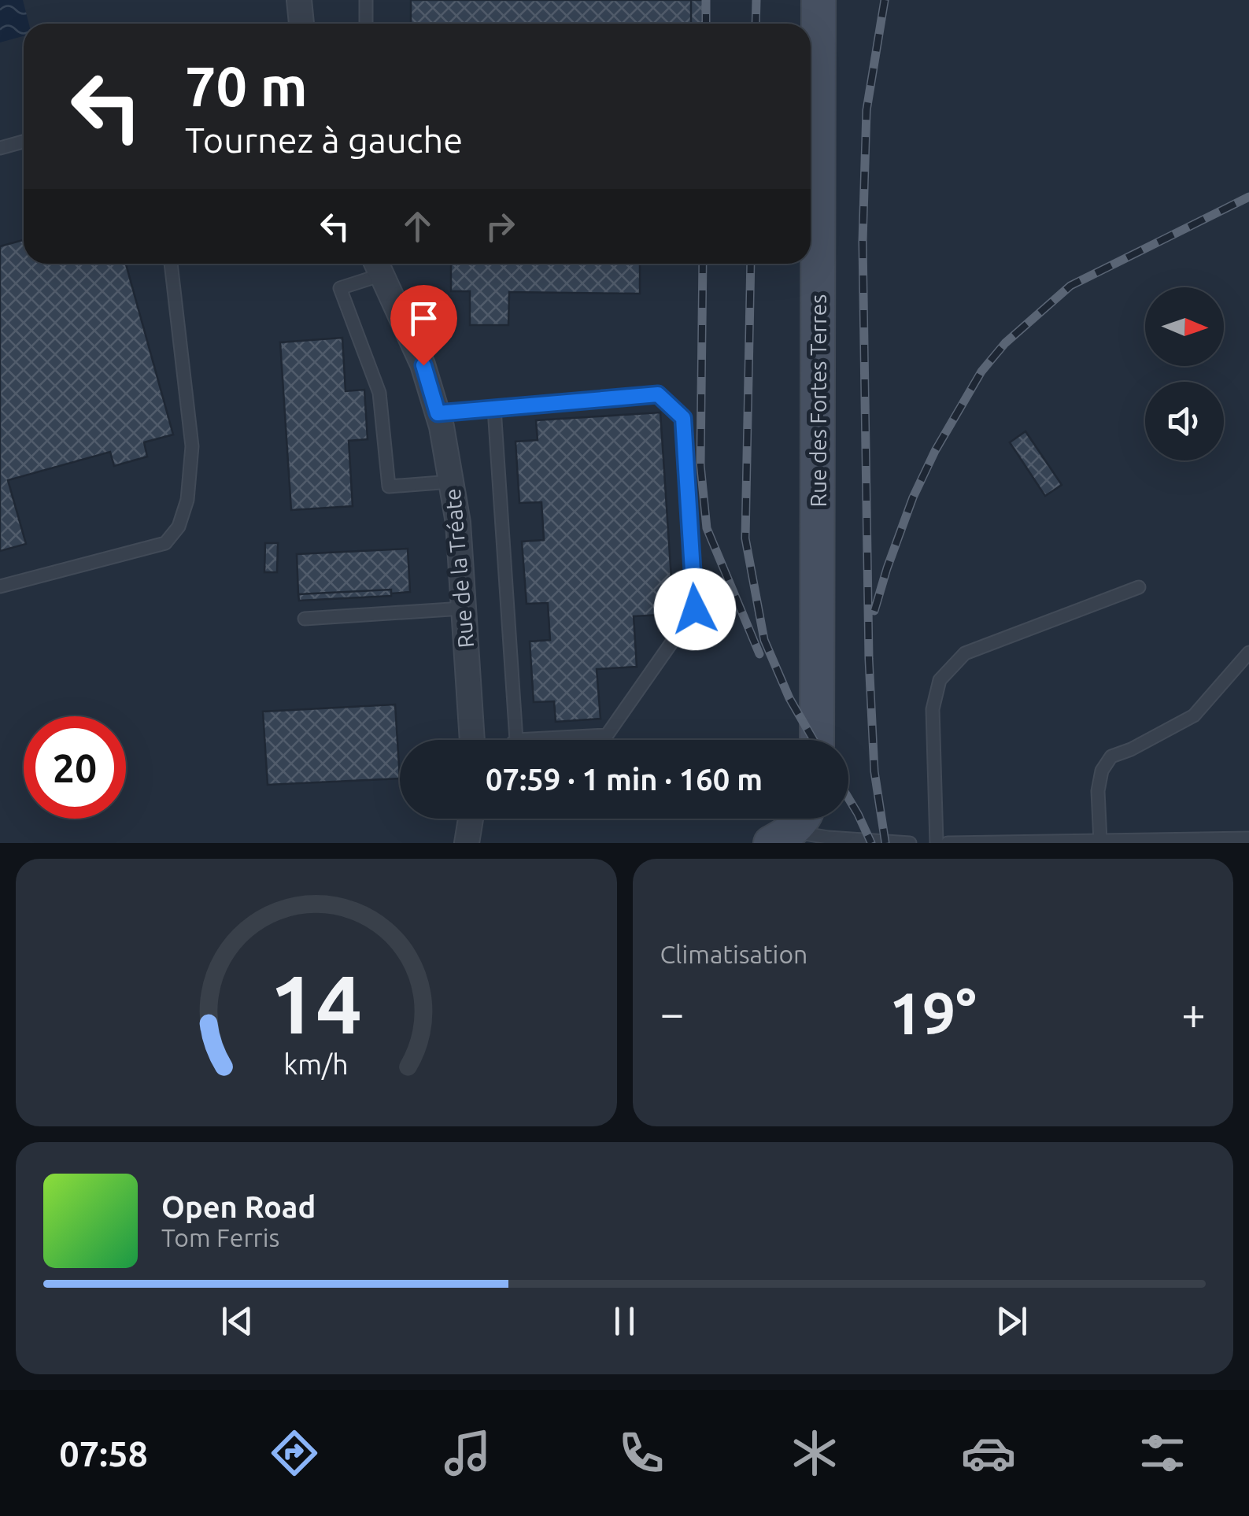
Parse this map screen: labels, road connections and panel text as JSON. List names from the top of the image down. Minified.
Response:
{"streets":{"street":["Rue des Fortes Terres","Rue de la Tréate"]},"north":"right","page":{"turn":["70 m","Tournez à gauche"],"limit":"20","trip":"07:59 · 1 min · 160 m","tile":"Climatisation","heat":["−","19°","+"],"song":["Open Road","Tom Ferris"],"tabs":"07:58","gauge":["14","km/h"]}}
